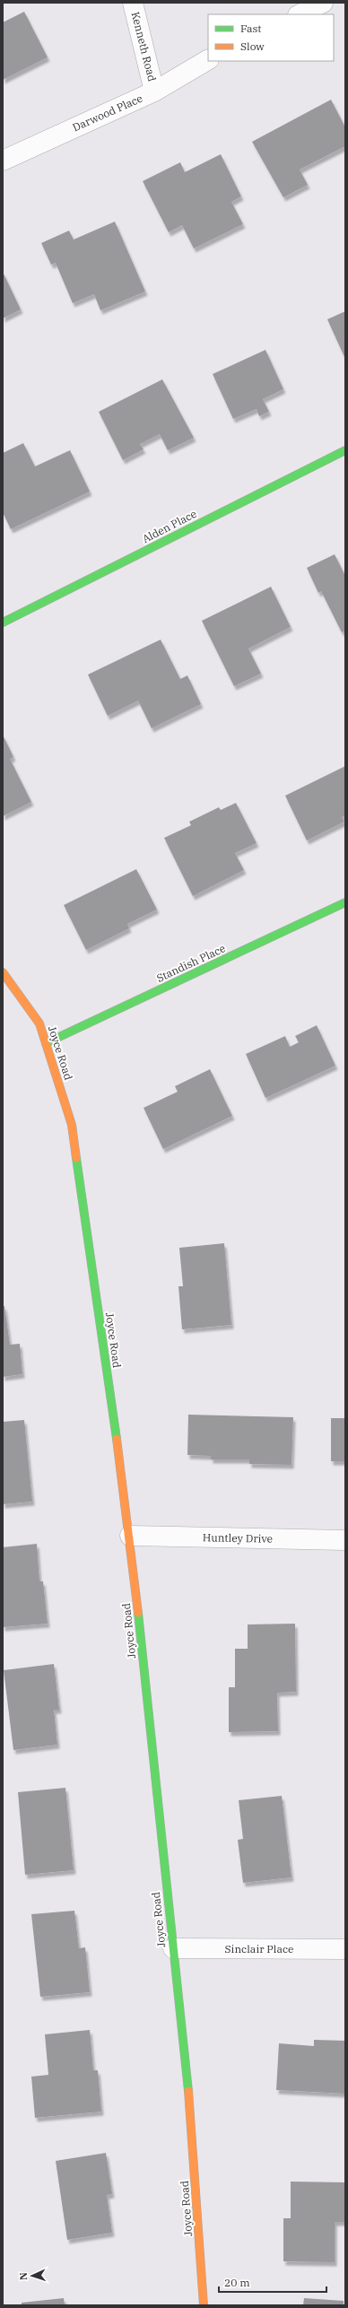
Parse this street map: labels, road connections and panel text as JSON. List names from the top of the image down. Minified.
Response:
{"streets":{"street":["Kenneth Road","Darwood Place","Alden Place","Standish Place","Joyce Road","Huntley Drive","Sinclair Place"]},"crossings":[["Kenneth Road","Darwood Place"],["Standish Place","Joyce Road"],["Joyce Road","Huntley Drive"],["Joyce Road","Sinclair Place"]],"legend":["Fast","Slow"],"scale_bar":"20 m","north":"left"}
